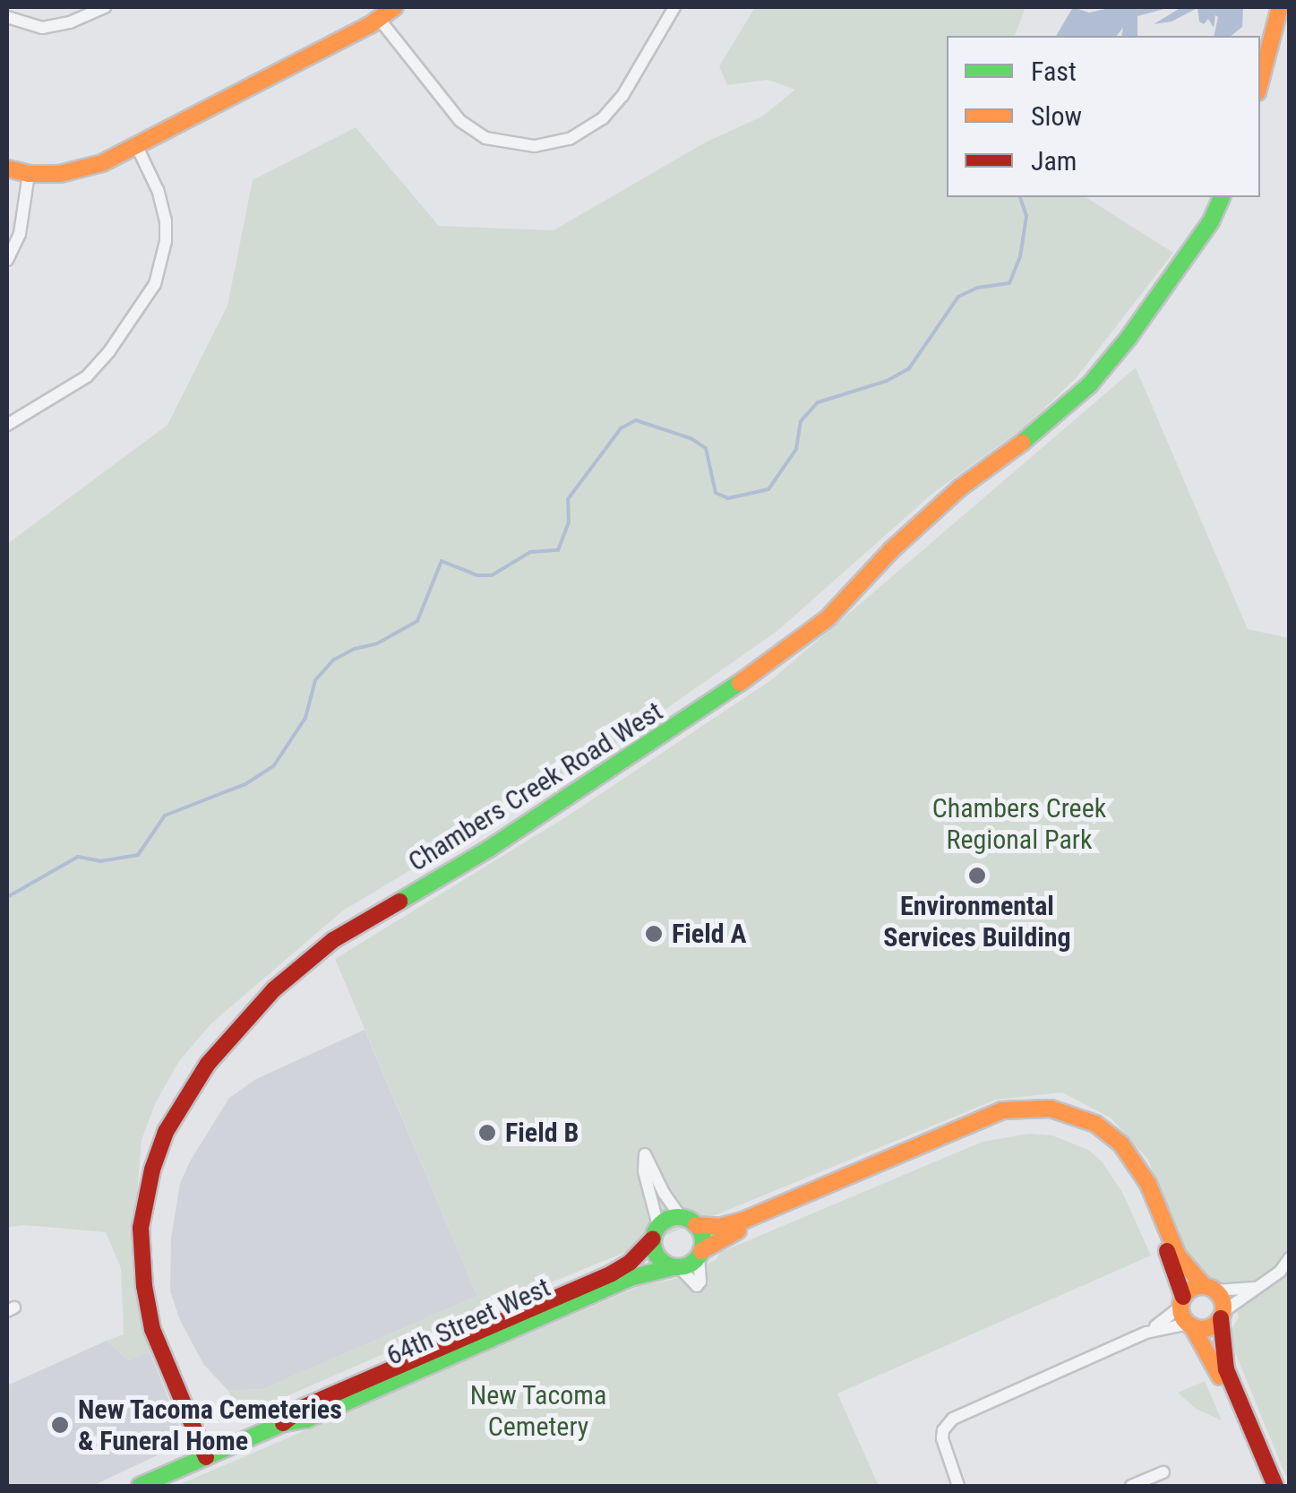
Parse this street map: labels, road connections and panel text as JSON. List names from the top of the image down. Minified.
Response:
{"streets":{"street":["Chambers Creek Road West","64th Street West"]},"crossings":[["Chambers Creek Road West","64th Street West"]],"parks":["Chambers Creek Regional Park","New Tacoma Cemetery"],"places":["Environmental Services Building","Field A","Field B","New Tacoma Cemeteries & Funeral Home"],"legend":["Fast","Slow","Jam"]}
